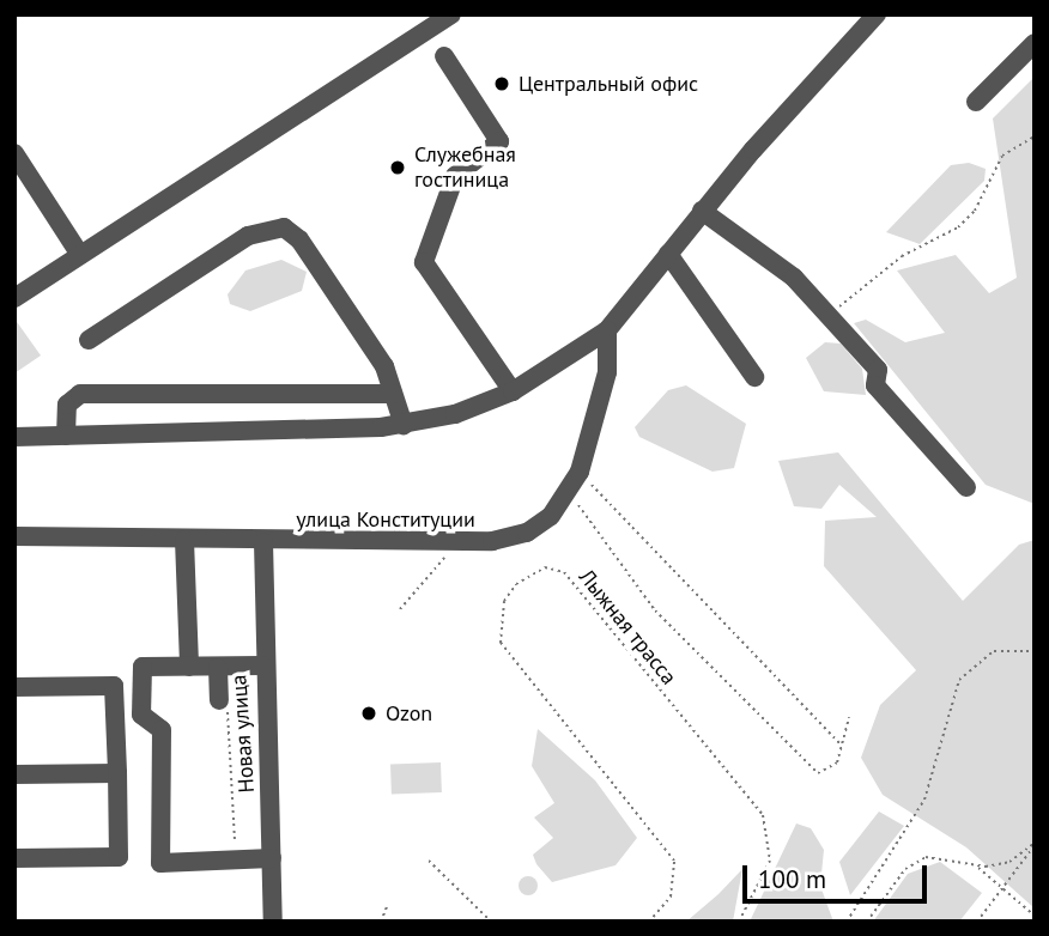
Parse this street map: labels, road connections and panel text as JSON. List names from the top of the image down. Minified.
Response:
{"streets":{"street":["улица Конституции","Новая улица"],"path":["Лыжная трасса"]},"crossings":[["улица Конституции","Новая улица"]],"places":["Центральный офис","Служебная гостиница","Ozon"],"scale_bar":"100 m"}
